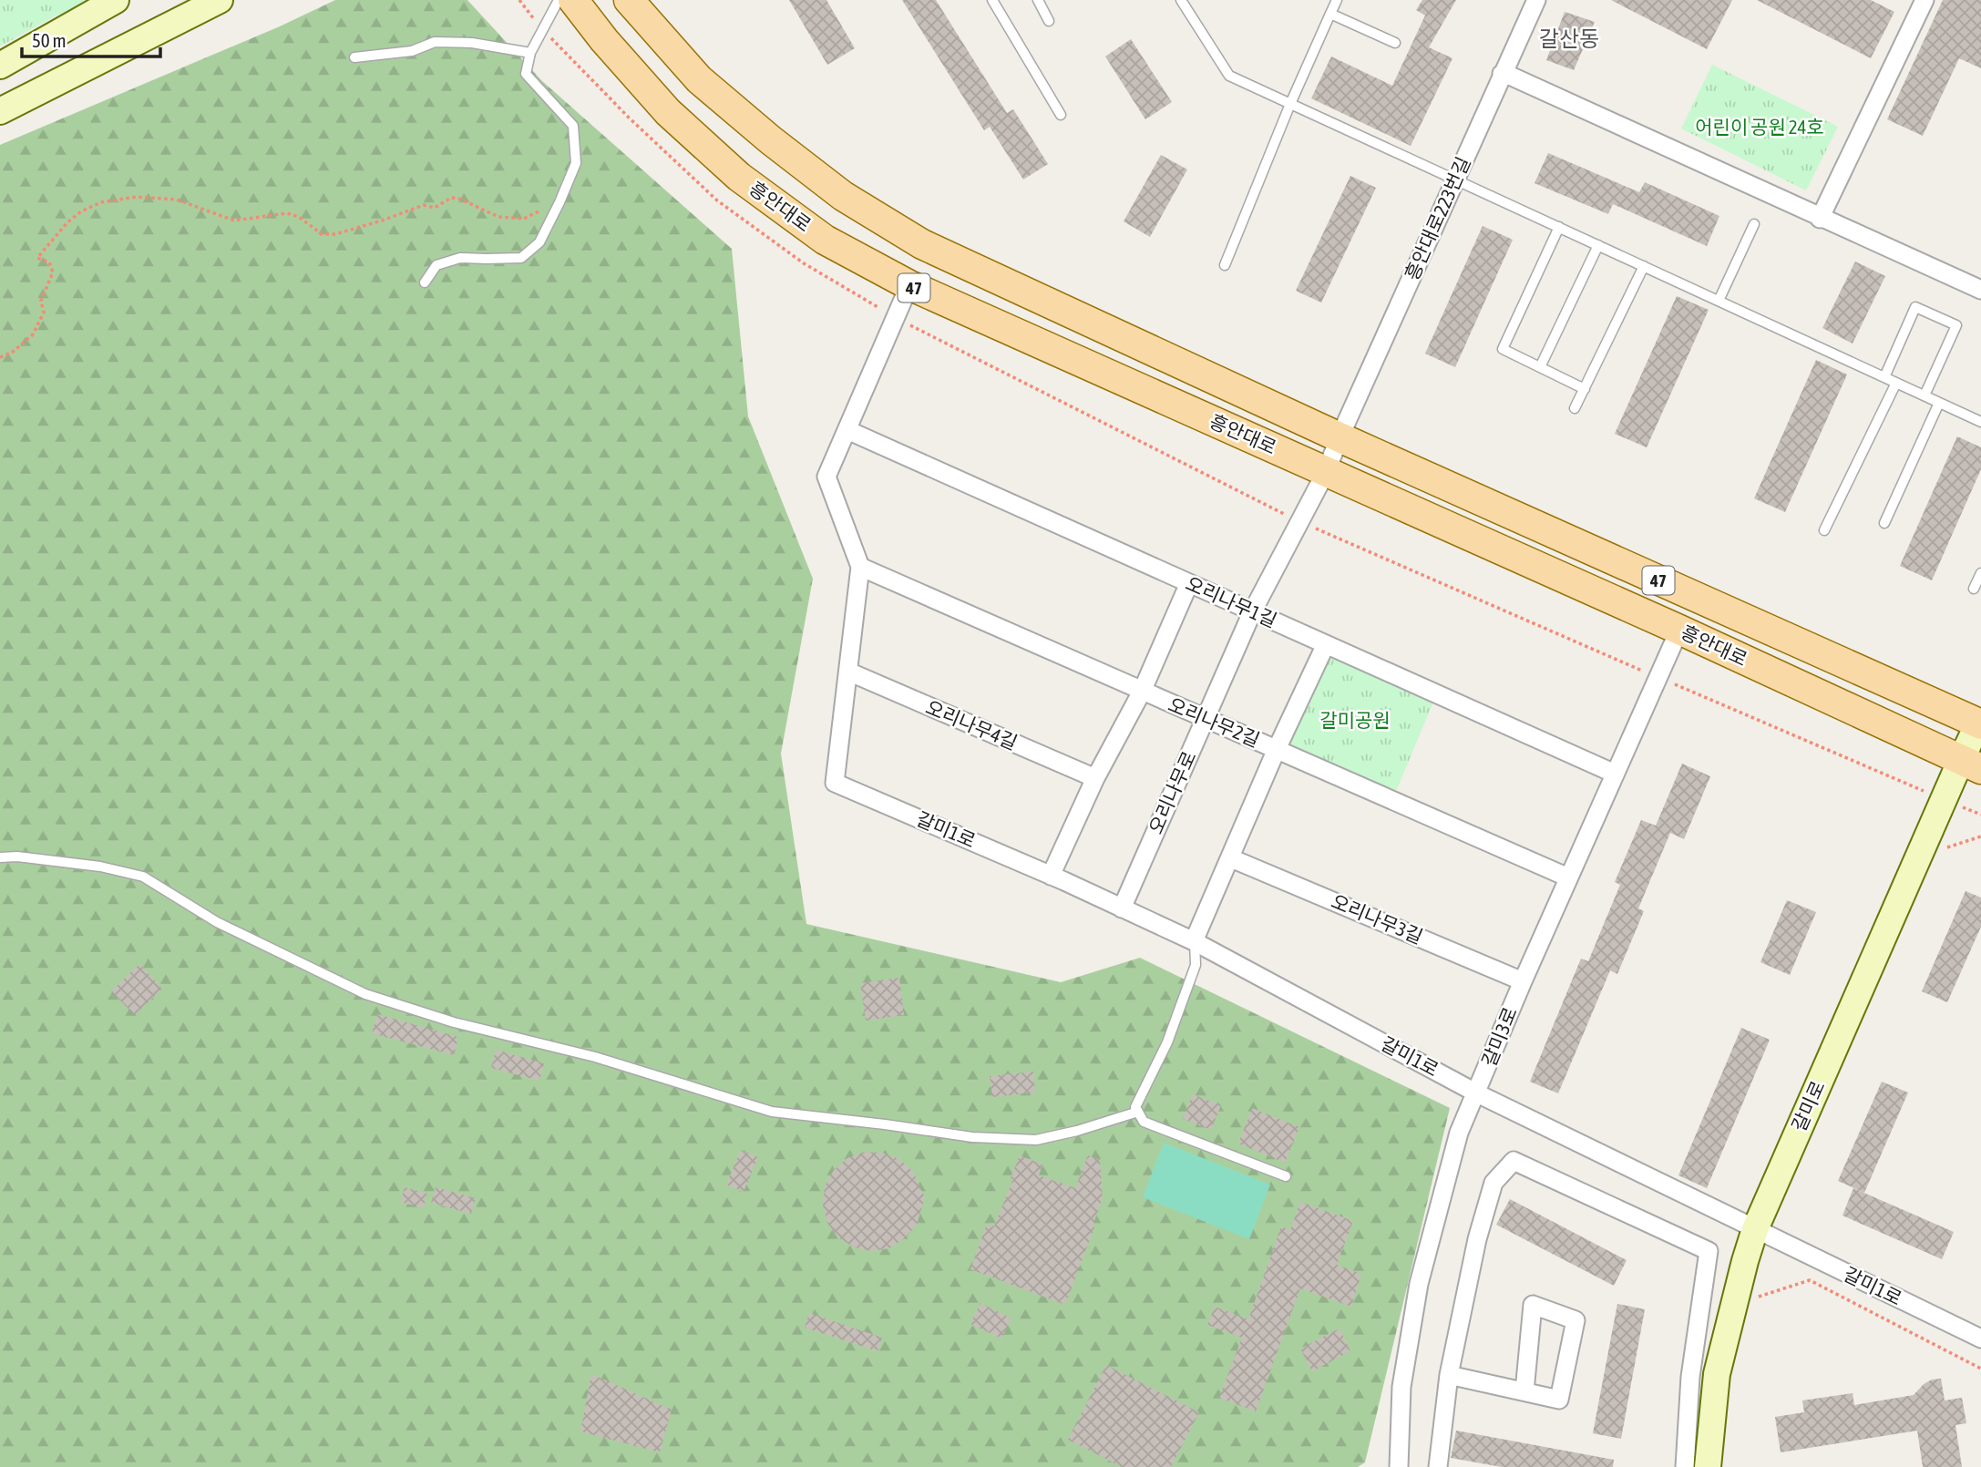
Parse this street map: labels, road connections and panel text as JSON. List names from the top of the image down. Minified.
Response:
{"streets":{"main road":["흥안대로","47"],"street":["흥안대로223번길","오리나무1길","오리나무2길","오리나무4길","오리나무로","갈미1로","오리나무3길","갈미3로","갈미로"]},"crossings":[["흥안대로","흥안대로223번길"],["흥안대로","오리나무로"],["흥안대로","갈미3로"],["흥안대로","갈미로"],["흥안대로223번길","오리나무로"],["오리나무1길","오리나무로"],["오리나무1길","갈미3로"],["오리나무2길","오리나무로"],["오리나무2길","갈미3로"],["오리나무4길","갈미1로"],["오리나무로","갈미1로"],["갈미1로","갈미3로"],["갈미1로","갈미로"],["오리나무3길","갈미3로"]],"districts":["갈산동"],"parks":["어린이 공원 24호","갈미공원"],"scale_bar":"50 m"}
